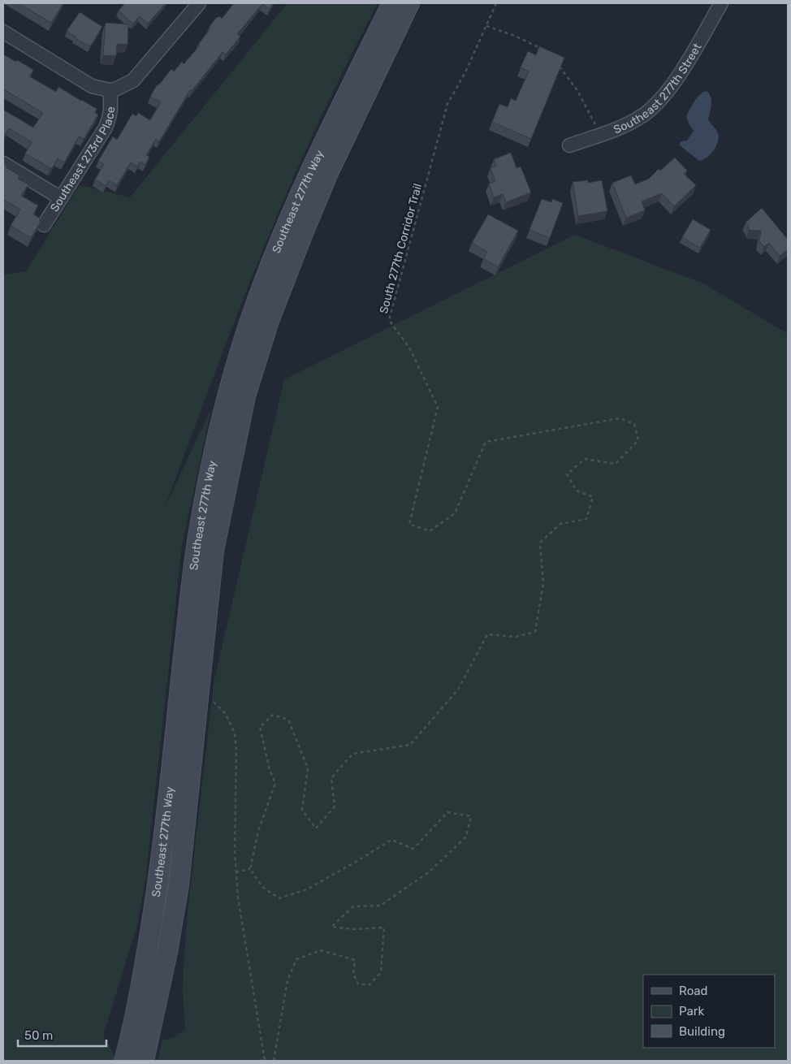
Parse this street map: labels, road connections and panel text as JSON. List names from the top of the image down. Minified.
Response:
{"streets":{"main road":["Southeast 277th Way"],"street":["Southeast 277th Street","Southeast 273rd Place"],"path":["South 277th Corridor Trail"]},"legend":["Road","Park","Building"],"scale_bar":"50 m"}
